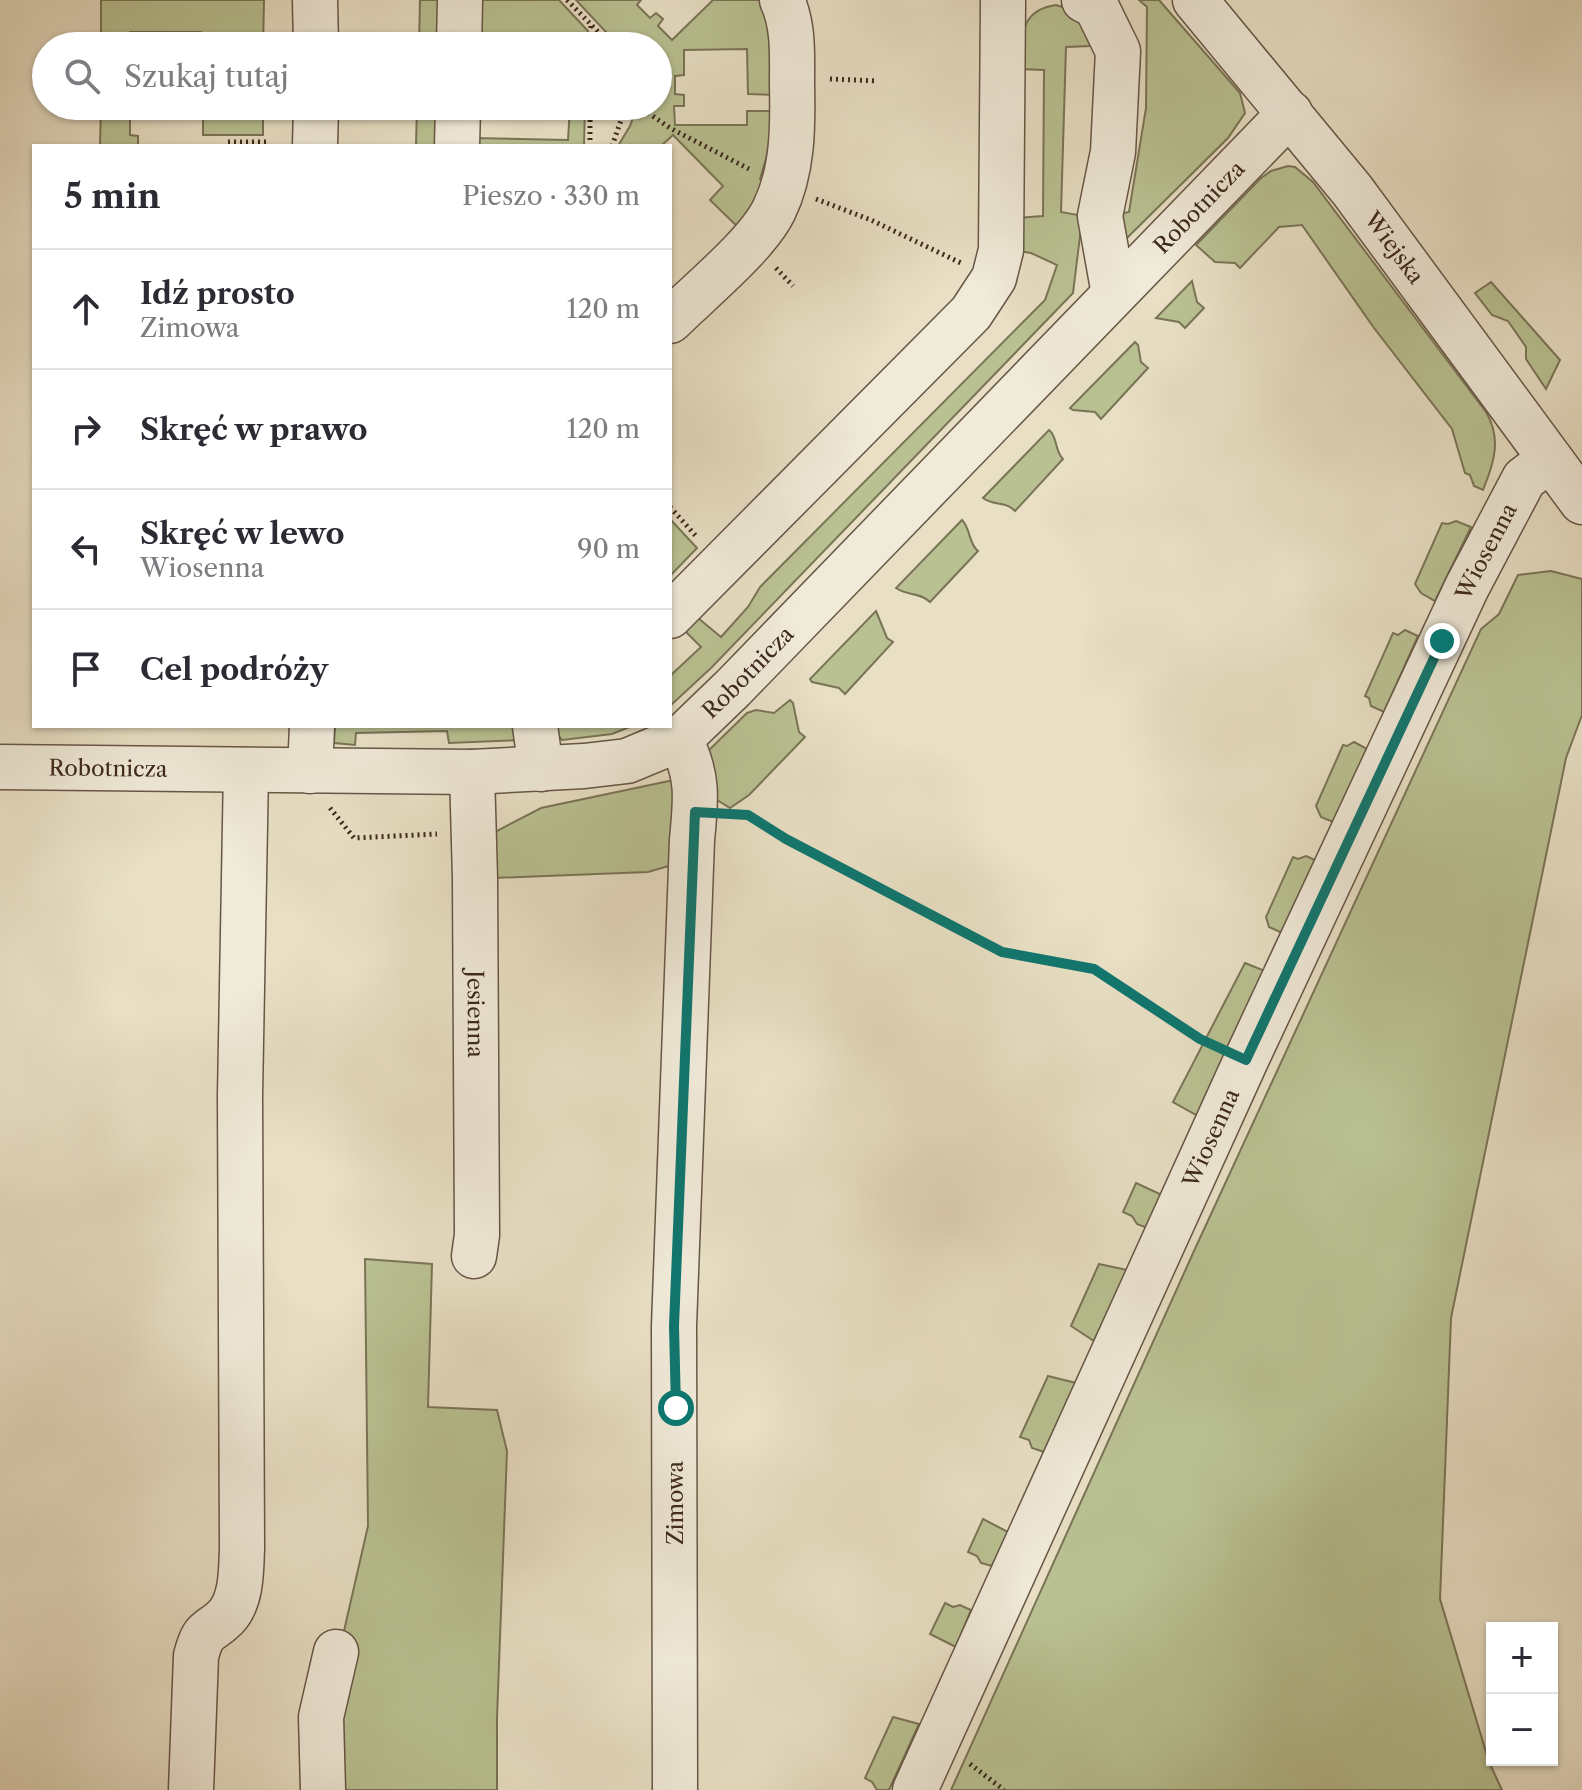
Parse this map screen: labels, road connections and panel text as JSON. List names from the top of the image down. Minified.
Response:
{"streets":{"street":["Robotnicza","Wiejska","Wiosenna","Jesienna","Zimowa"]},"crossings":[["Robotnicza","Wiejska"],["Robotnicza","Jesienna"],["Robotnicza","Zimowa"],["Wiejska","Wiosenna"]],"page":{"search":"Szukaj tutaj","heading":["5 min","Pieszo · 330 m"],"list":[["Idź prosto","Zimowa","120 m"],["Skręć w prawo","120 m"],["Skręć w lewo","Wiosenna","90 m"],"Cel podróży"],"map_buttons":["+","−"]}}
